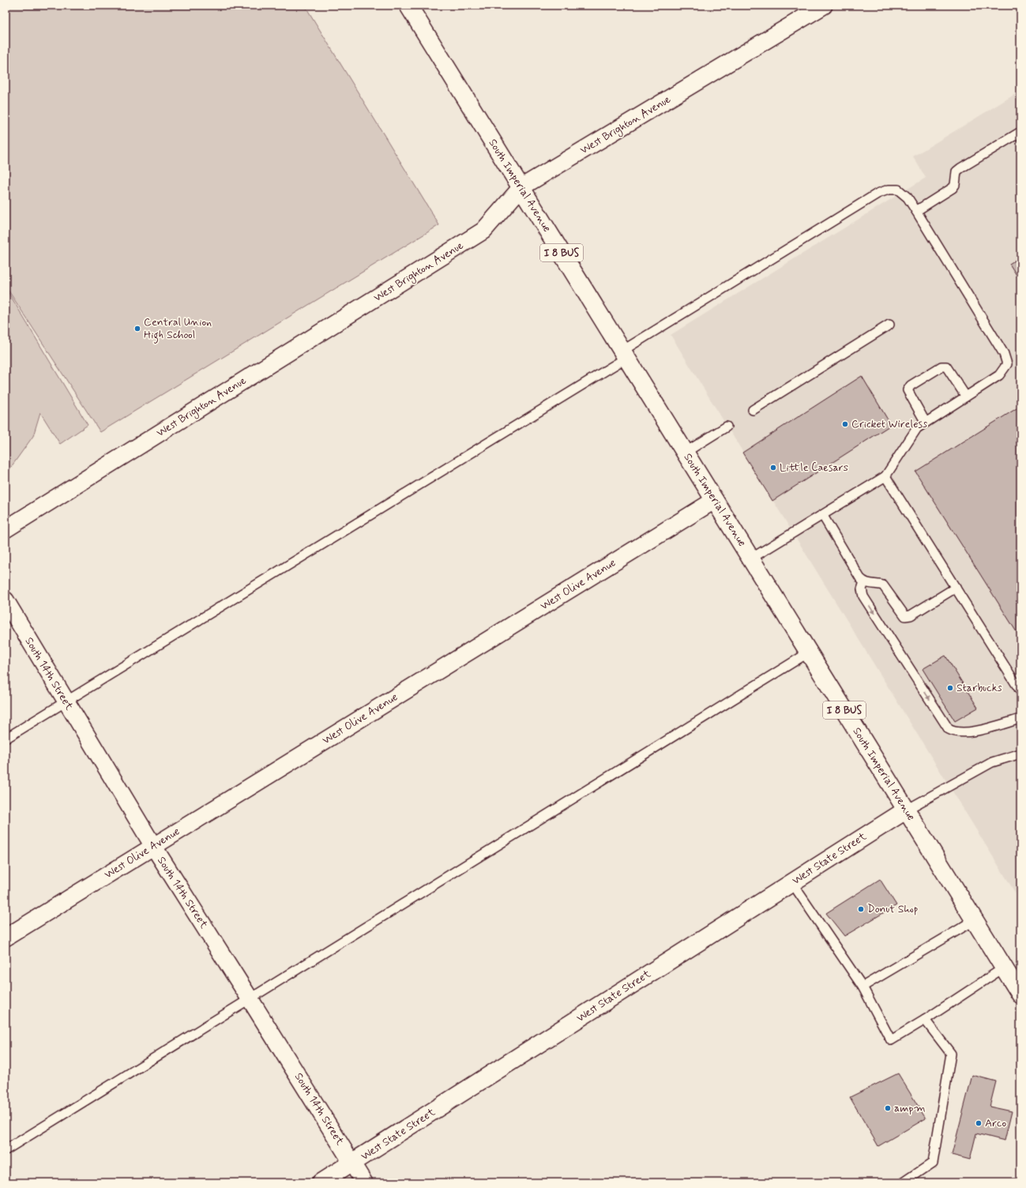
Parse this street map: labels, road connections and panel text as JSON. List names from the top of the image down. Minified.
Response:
{"streets":{"main road":["South Imperial Avenue","I 8 BUS","West State Street"],"street":["West Brighton Avenue","West Olive Avenue","South 14th Street"]},"crossings":[["West Brighton Avenue","South Imperial Avenue"],["South Imperial Avenue","West Olive Avenue"],["South Imperial Avenue","West State Street"],["West Olive Avenue","South 14th Street"],["South 14th Street","West State Street"]],"places":["Central Union High School","Cricket Wireless","Little Caesars","Starbucks","Donut Shop","ampm","Arco"]}
